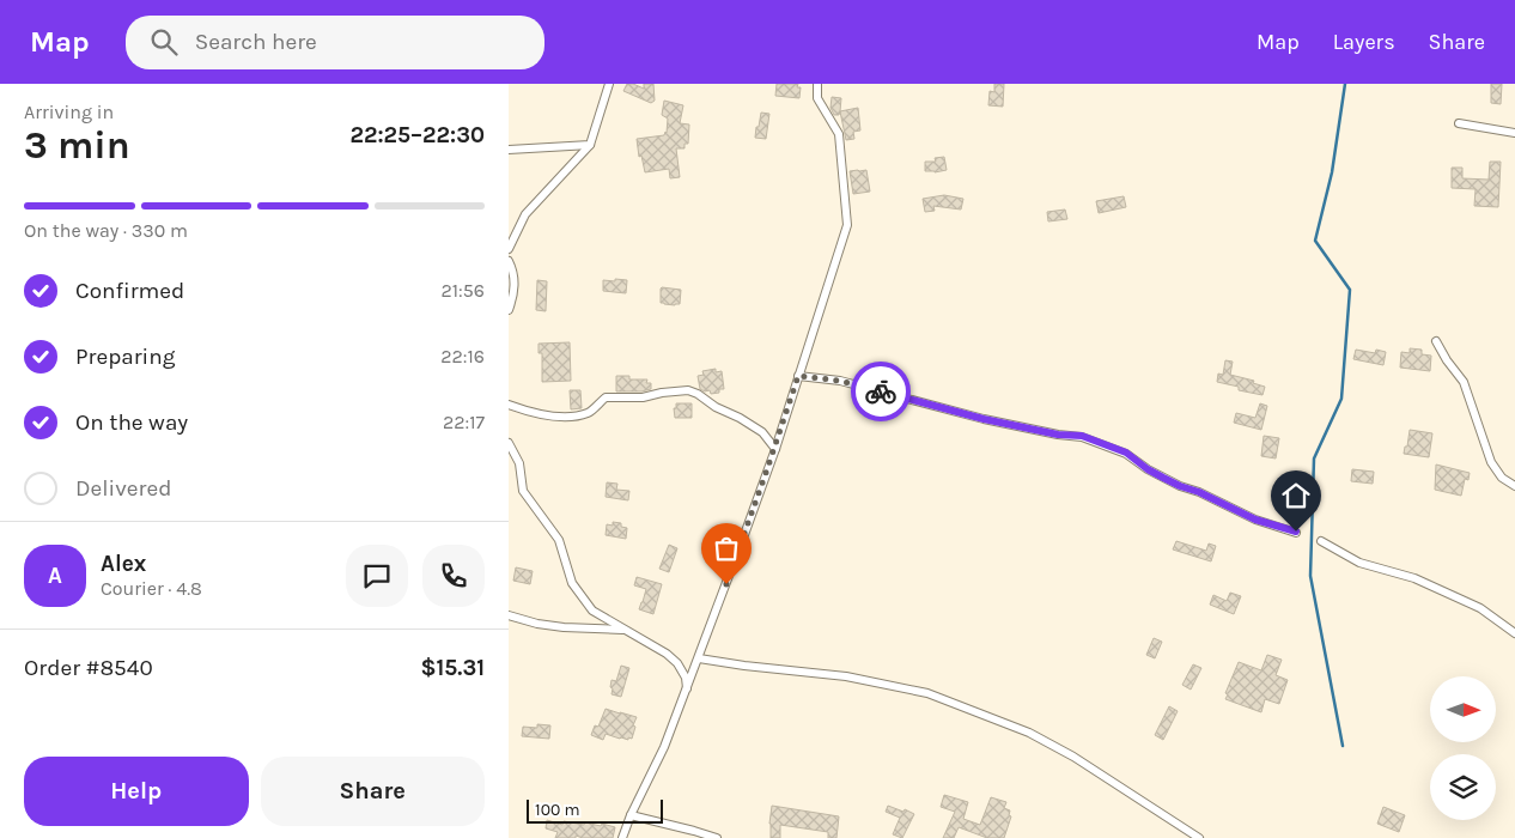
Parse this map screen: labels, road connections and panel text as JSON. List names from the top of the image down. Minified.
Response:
{"scale_bar":"100 m","north":"right","page":{"header":"Map","search":"Search here","nav":["Map","Layers","Share"],"heading":["3 min","Arriving in","22:25–22:30"],"panel":["Alex","Courier · 4.8","Order #8540","$15.31"],"bar":"On the way · 330 m","list":[["Confirmed","21:56"],["Preparing","22:16"],["On the way","22:17"],"Delivered"],"round":"A","buttons":["Help","Share"],"scale":"100 m"}}
